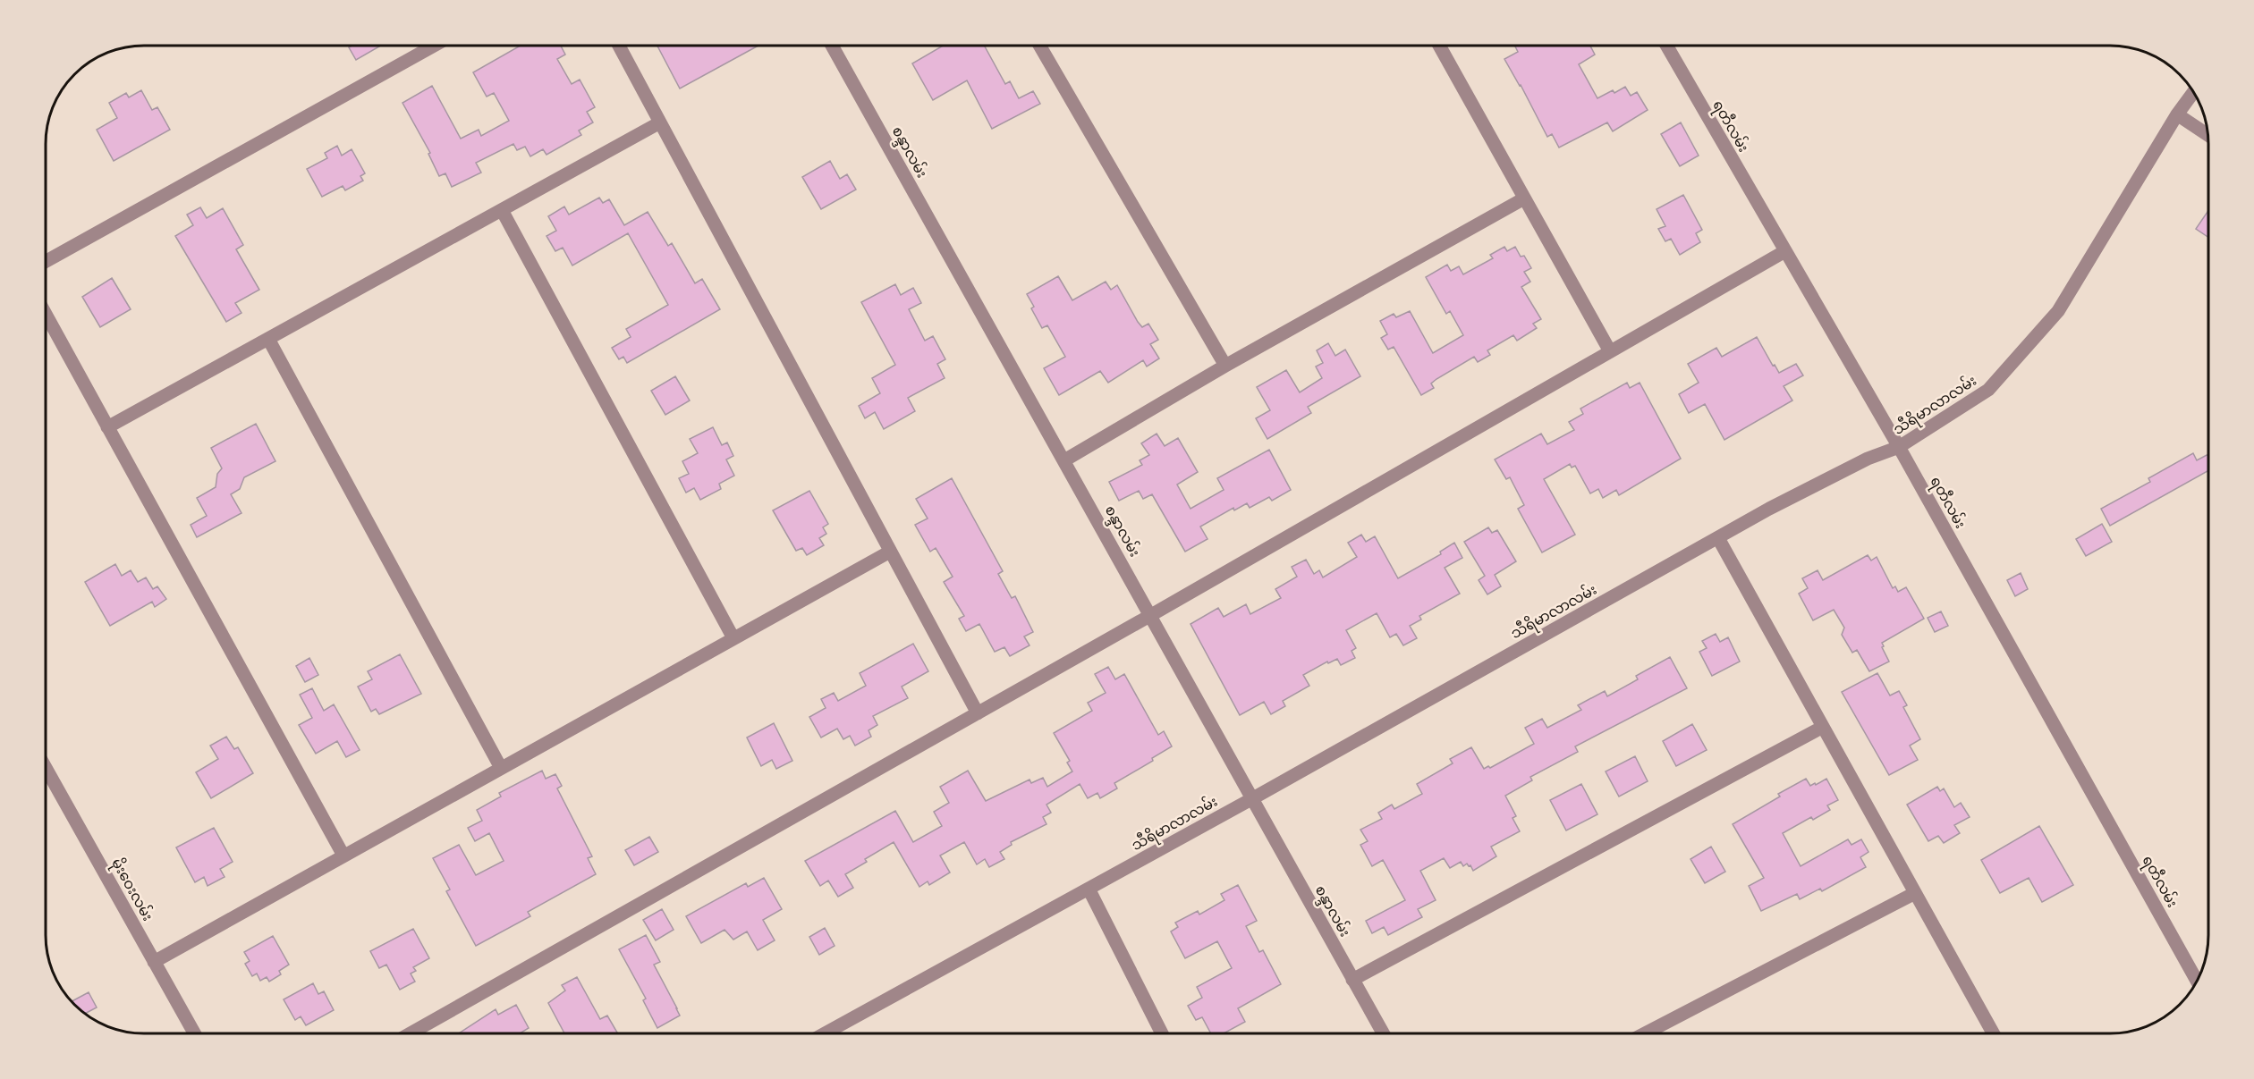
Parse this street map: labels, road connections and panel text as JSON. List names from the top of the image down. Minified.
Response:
{"streets":{"street":["ရတီလမ်း","စန္ဒာလမ်း","သီရိမာလာလမ်း","မိုးဝေးလမ်း"]},"crossings":[["ရတီလမ်း","သီရိမာလာလမ်း"],["စန္ဒာလမ်း","သီရိမာလာလမ်း"]]}
